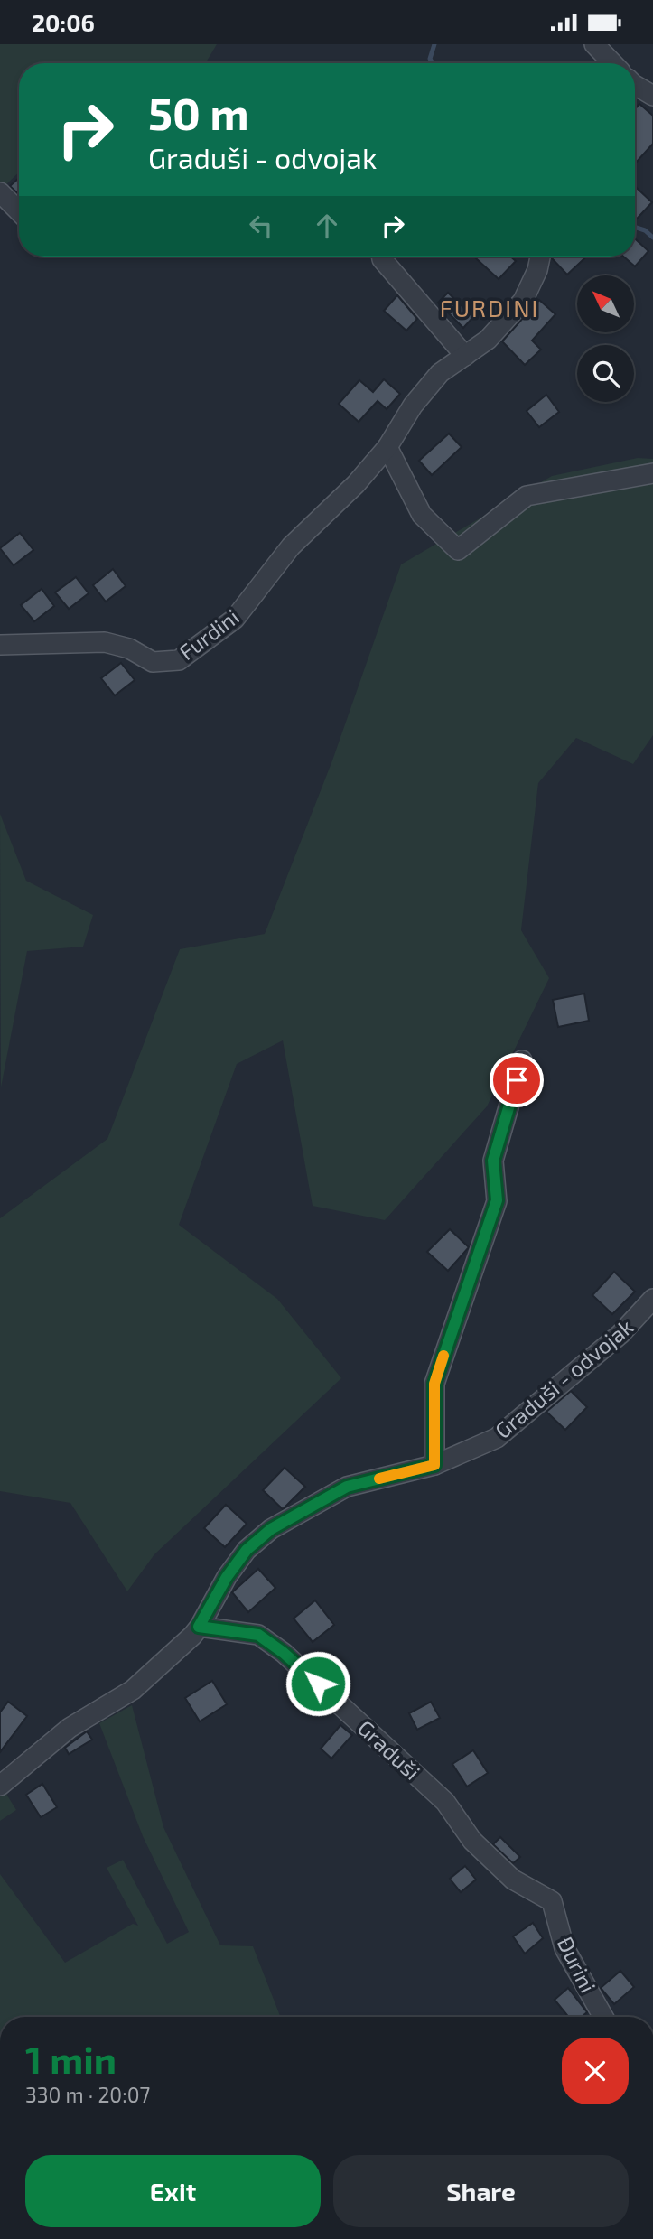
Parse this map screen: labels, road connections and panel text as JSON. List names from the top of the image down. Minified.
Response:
{"streets":{"street":["Furdini","Graduši - odvojak","Graduši","Đurini"]},"crossings":[["Graduši - odvojak","Graduši"],["Graduši","Đurini"]],"districts":["FURDINI"],"north":"top left","page":{"status":"20:06","turn":["50 m","Graduši - odvojak"],"heading":["1 min","330 m · 20:07"],"buttons":["Exit","Share"]}}
